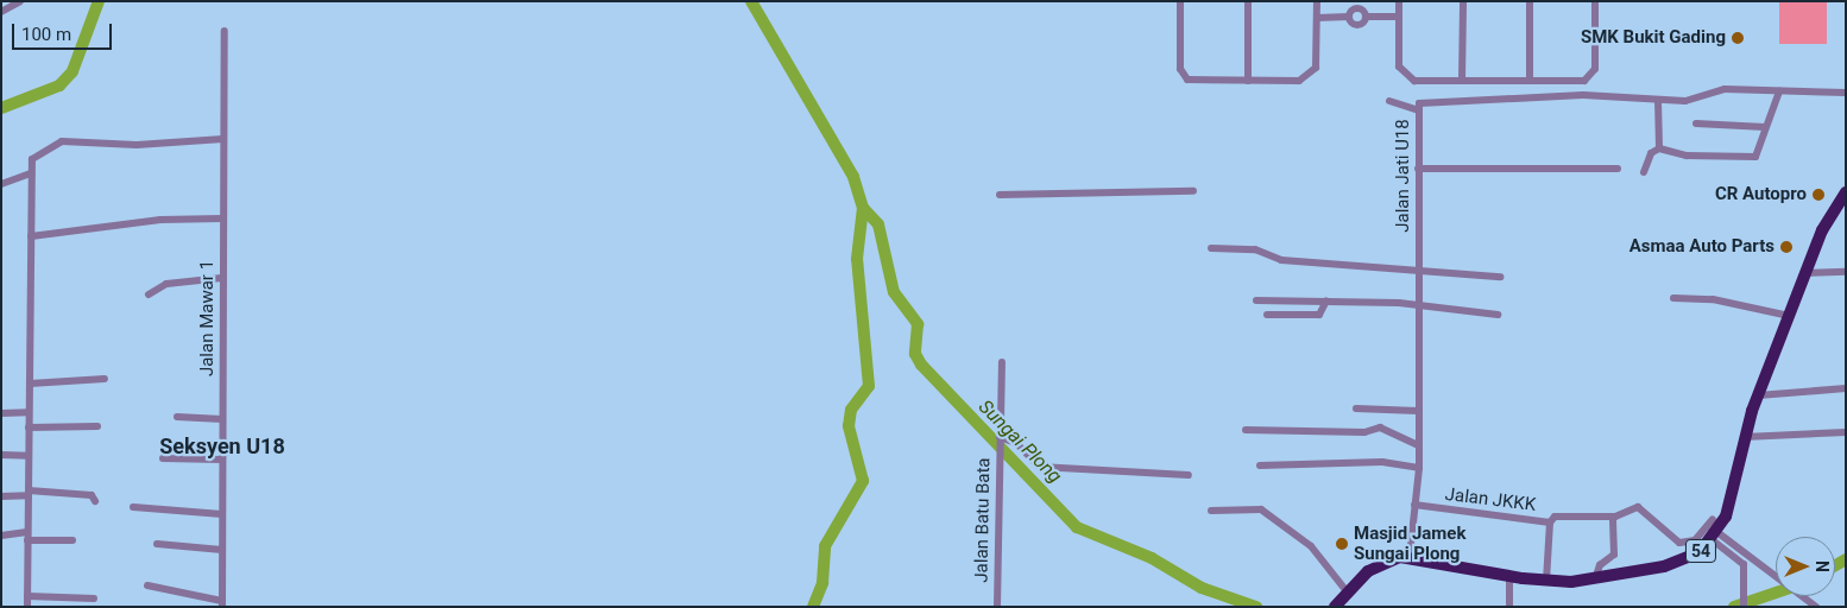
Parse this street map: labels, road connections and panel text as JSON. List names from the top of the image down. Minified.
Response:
{"streets":{"highway":["54"],"street":["Jalan Jati U18","Jalan Mawar 1","Jalan JKKK","Jalan Batu Bata"]},"crossings":[["Jalan Jati U18","Jalan JKKK"],["Jalan Jati U18","54"]],"districts":["Seksyen U18"],"water":["Sungai Plong"],"places":["SMK Bukit Gading","CR Autopro","Asmaa Auto Parts","Masjid Jamek Sungai Plong"],"scale_bar":"100 m","north":"right"}
